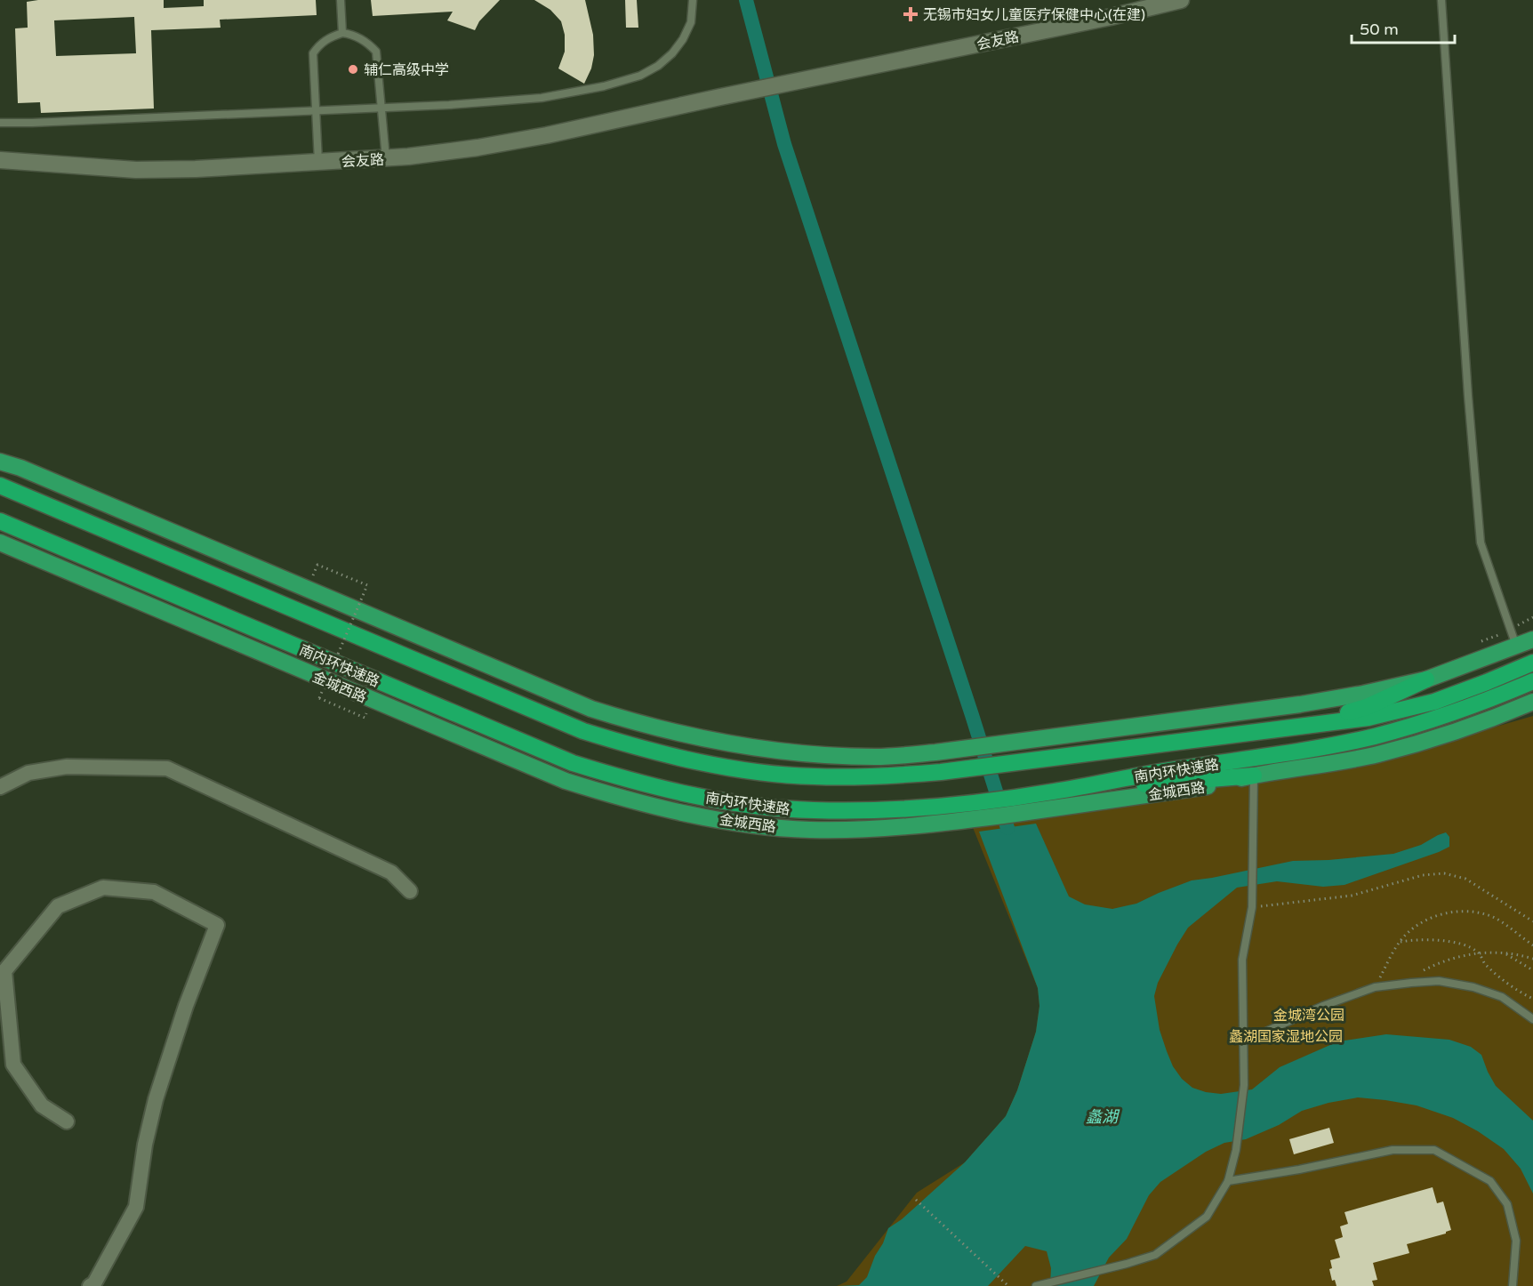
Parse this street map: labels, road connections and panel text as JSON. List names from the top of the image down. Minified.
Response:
{"streets":{"highway":["南内环快速路"],"main road":["金城西路"],"street":["会友路"]},"water":["蠡湖"],"parks":["金城湾公园","蠡湖国家湿地公园"],"places":{"health":["无锡市妇女儿童医疗保健中心(在建)"],"other":["辅仁高级中学"]},"scale_bar":"50 m"}
